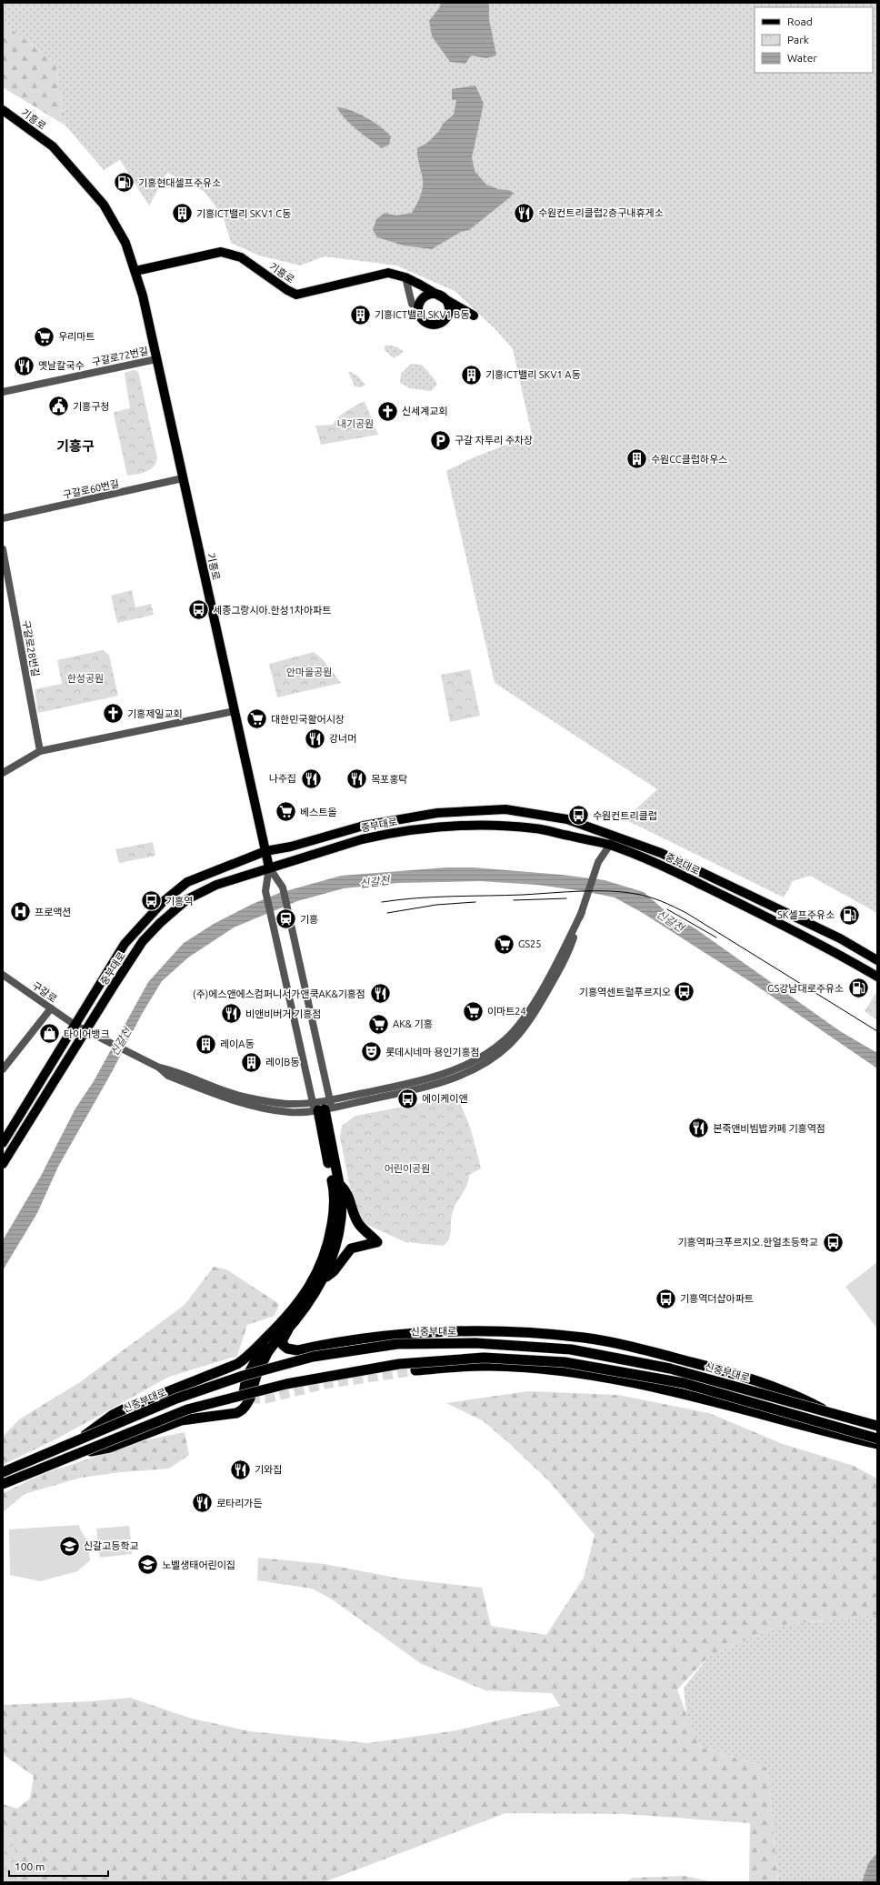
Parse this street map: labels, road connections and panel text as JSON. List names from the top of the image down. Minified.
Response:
{"streets":{"highway":["신중부대로"],"main road":["기흥로","중부대로"],"street":["구갈로72번길","구갈로60번길","구갈로28번길","구갈로"]},"crossings":[["기흥로","구갈로72번길"],["기흥로","구갈로60번길"],["기흥로","중부대로"],["중부대로","구갈로"]],"districts":["기흥구"],"water":["신갈천"],"parks":["내기공원","안마을공원","한성공원","어린이공원"],"places":{"fuel station":["기흥현대셀프주유소","SK셀프주유소","GS강남대로주유소"],"restaurant":["수원컨트리클럽2층구내휴게소","옛날칼국수","강너머","나주집","목포홍탁","(주)에스앤에스컴퍼니서가앤쿡AK&기흥점","비앤비버거 기흥점","본죽앤비빔밥카페 기흥역점","기와집","로타리가든"],"building":["기흥ICT밸리 SKV1 C동","기흥ICT밸리 SKV1 B동","기흥ICT밸리 SKV1 A동","수원CC클럽하우스","레이A동","레이B동"],"supermarket":["우리마트","대한민국활어시장","베스트올","GS25","이마트24","AK& 기흥"],"public building":["기흥구청"],"church":["신세계교회","기흥제일교회"],"parking":["구갈 자투리 주차장"],"bus stop":["세종그랑시아.한성1차아파트","수원컨트리클럽","기흥역","기흥역센트럴푸르지오","에이케이앤","기흥역파크푸르지오.한얼초등학교","기흥역더샵아파트"],"hospital":["프로액션"],"station":["기흥"],"shop":["타이어뱅크"],"theatre":["롯데시네마 용인기흥점"],"school or university":["신갈고등학교","노벨생태어린이집"]},"legend":["Road","Park","Water"],"scale_bar":"100 m"}
